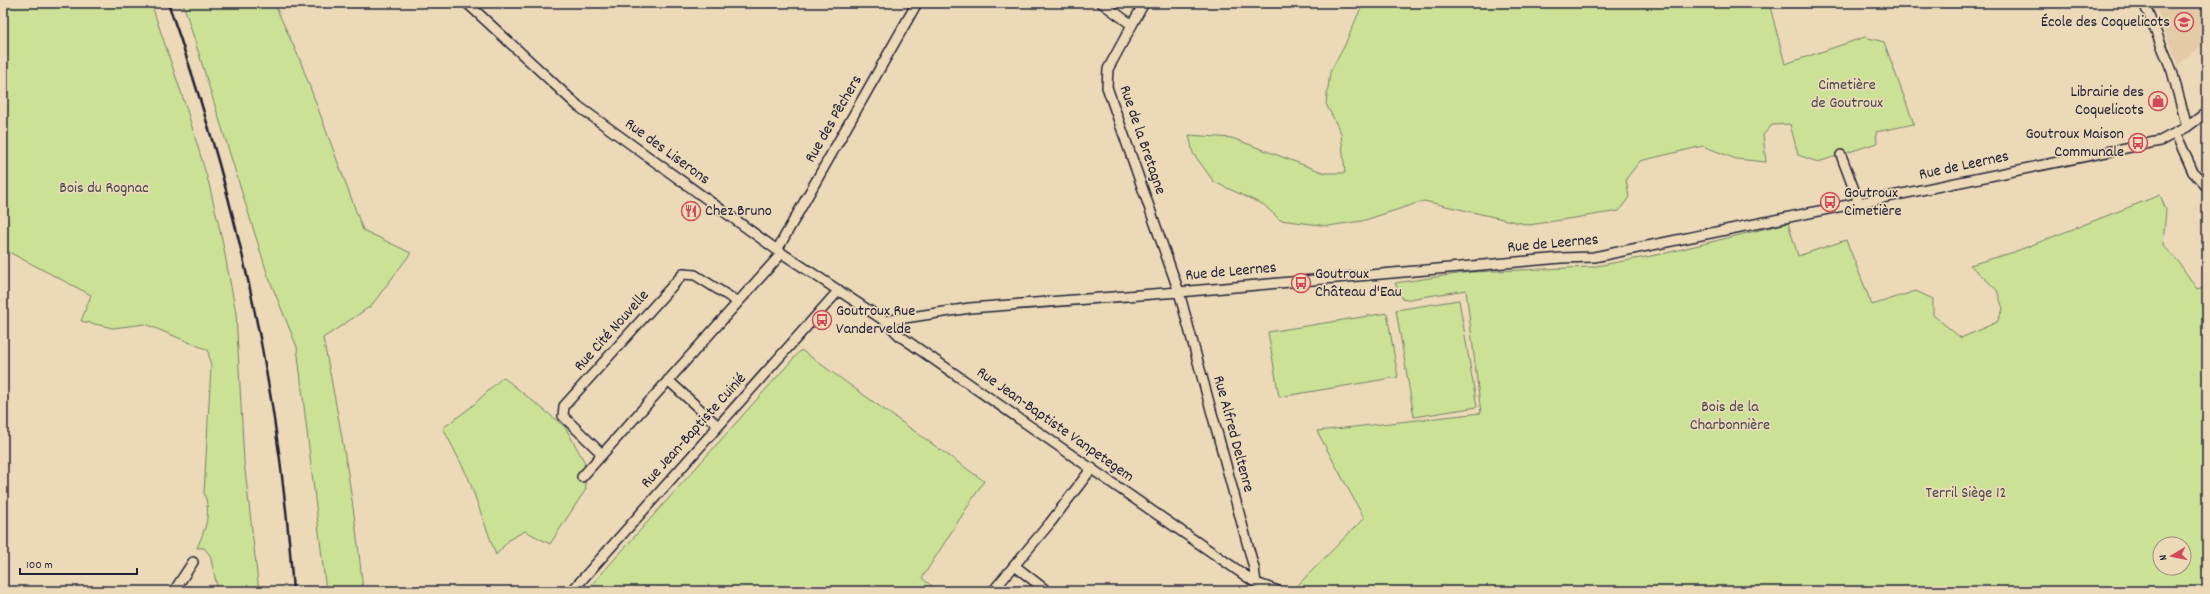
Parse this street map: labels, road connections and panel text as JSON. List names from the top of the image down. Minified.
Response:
{"streets":{"street":["Rue des Pêchers","Rue de la Bretagne","Rue des Liserons","Rue de Leernes","Rue Cité Nouvelle","Rue Jean-Baptiste Vanpetegem","Rue Jean-Baptiste Cuinié","Rue Alfred Deltenre"]},"crossings":[["Rue des Pêchers","Rue des Liserons"],["Rue de la Bretagne","Rue de Leernes"],["Rue de la Bretagne","Rue Alfred Deltenre"],["Rue des Liserons","Rue Jean-Baptiste Vanpetegem"],["Rue des Liserons","Rue Jean-Baptiste Cuinié"],["Rue de Leernes","Rue Jean-Baptiste Vanpetegem"],["Rue de Leernes","Rue Alfred Deltenre"],["Rue Jean-Baptiste Vanpetegem","Rue Jean-Baptiste Cuinié"],["Rue Jean-Baptiste Vanpetegem","Rue Alfred Deltenre"]],"parks":["Cimetière de Goutroux","Bois du Rognac","Bois de la Charbonnière","Terril Siège 12"],"places":{"school or university":["École des Coquelicots"],"shop":["Librairie des Coquelicots"],"bus stop":["Goutroux Maison Communale","Goutroux Cimetière","Goutroux Château d'Eau","Goutroux Rue Vandervelde"],"restaurant":["Chez Bruno"]},"scale_bar":"100 m","north":"left"}
